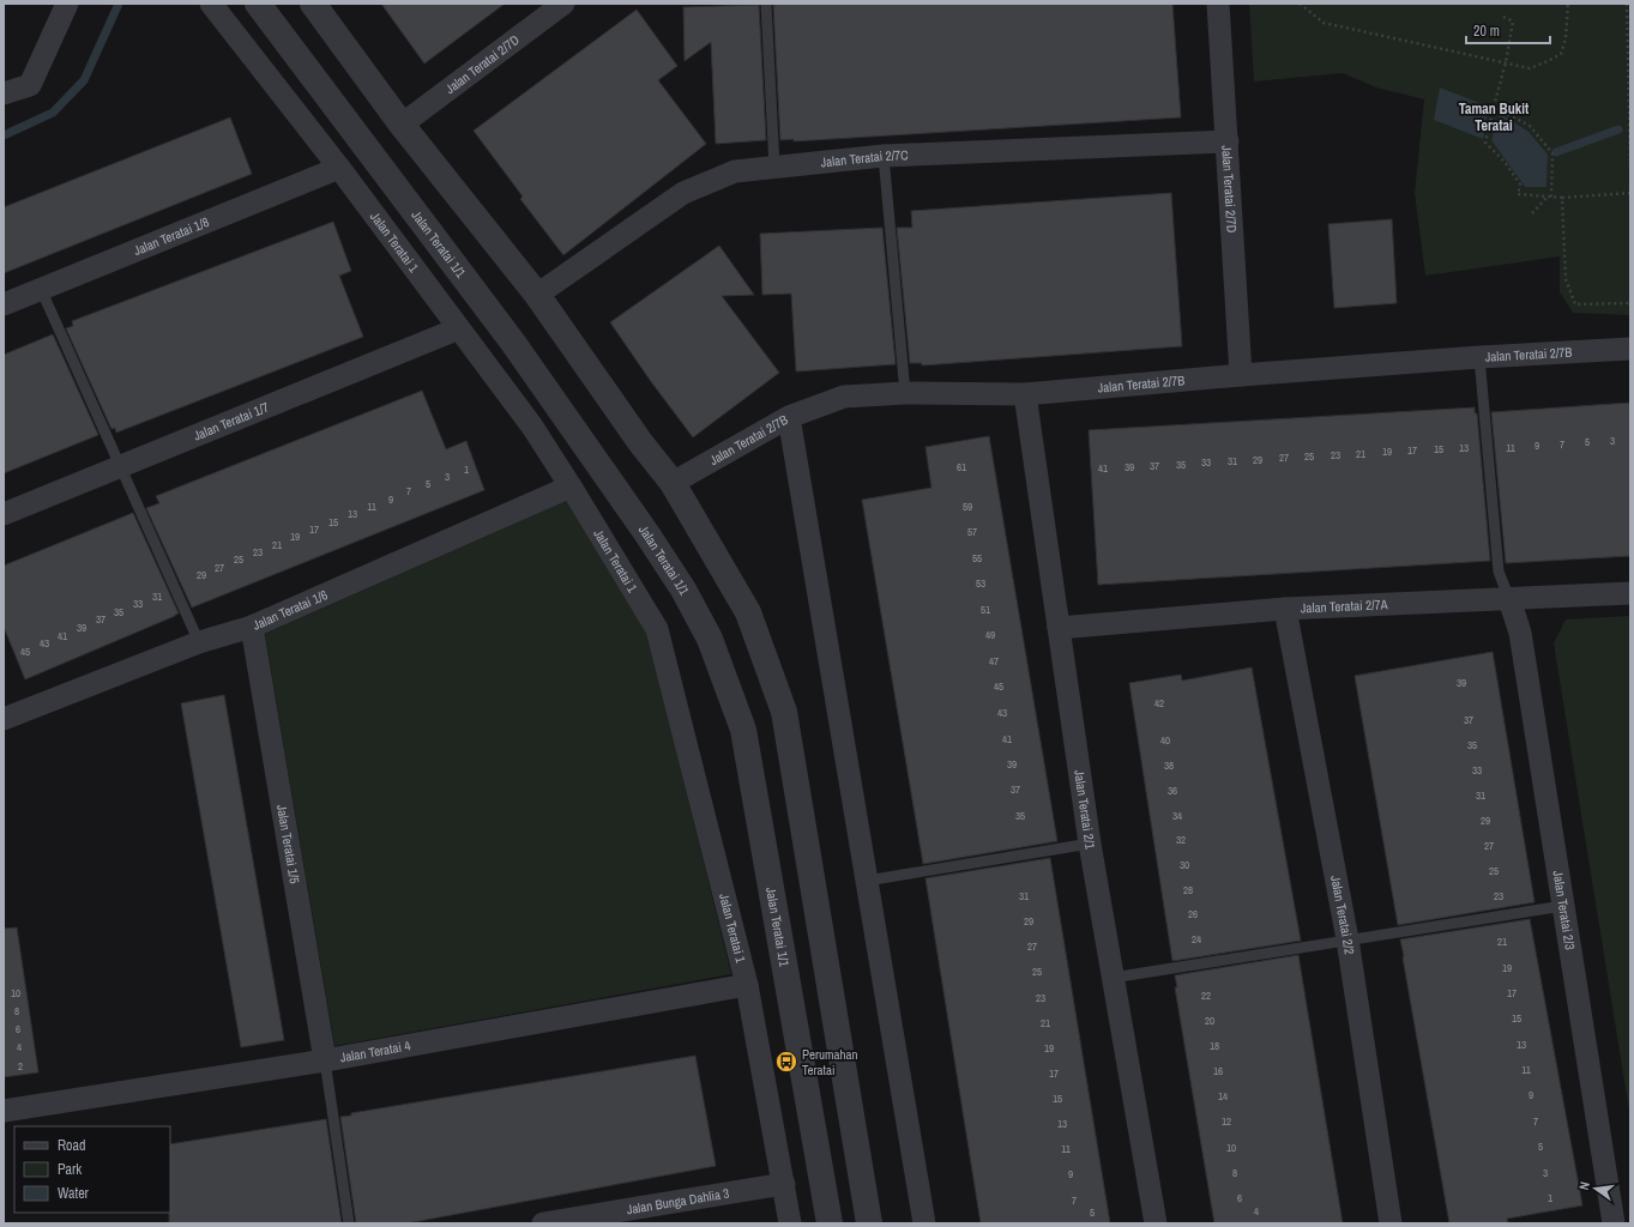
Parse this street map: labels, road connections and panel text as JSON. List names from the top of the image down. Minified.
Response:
{"streets":{"street":["Jalan Teratai 2/7D","Jalan Teratai 2/7C","Jalan Teratai 1/8","Jalan Teratai 1","Jalan Teratai 1/1","Jalan Teratai 2/7B","Jalan Teratai 1/7","Jalan Teratai 2/7A","Jalan Teratai 1/6","Jalan Teratai 2/1","Jalan Teratai 1/5","Jalan Teratai 2/3","Jalan Teratai 2/2","Jalan Teratai 4","Jalan Bunga Dahlia 3"]},"crossings":[["Jalan Teratai 2/7D","Jalan Teratai 2/7C"],["Jalan Teratai 2/7D","Jalan Teratai 2/7B"],["Jalan Teratai 1/8","Jalan Teratai 1"],["Jalan Teratai 1","Jalan Teratai 1/7"],["Jalan Teratai 1","Jalan Teratai 1/6"],["Jalan Teratai 1","Jalan Teratai 4"],["Jalan Teratai 1","Jalan Bunga Dahlia 3"],["Jalan Teratai 2/7B","Jalan Teratai 2/1"],["Jalan Teratai 2/7A","Jalan Teratai 2/1"],["Jalan Teratai 2/7A","Jalan Teratai 2/3"],["Jalan Teratai 2/7A","Jalan Teratai 2/2"],["Jalan Teratai 1/6","Jalan Teratai 1/5"],["Jalan Teratai 1/5","Jalan Teratai 4"]],"districts":["Taman Bukit Teratai"],"places":{"bus stop":["Perumahan Teratai"]},"house_numbers":["3","5","7","9","13","11","15","17","19","21","23","25","27","29","31","33","35","37","61","39","41","1","3","5","7","9","11","59","13","15","17","57","19","21","23","55","25","27","29","53","31","33","51","35","37","39","49","41","43","45","47","39","45","42","43","37","41","40","35","39","38","33","37","36","31","35","34","29","32","27","30","25","28","31","23","26","29","24","21","27","19","25","10","17","22","23","8","15","20","21","6","13","18","4","19","2","11","16","17","9","14","15","12","7","13","5","10","11","8","3","9","6","1","7","4","5"],"legend":["Road","Park","Water"],"scale_bar":"20 m","north":"left"}
